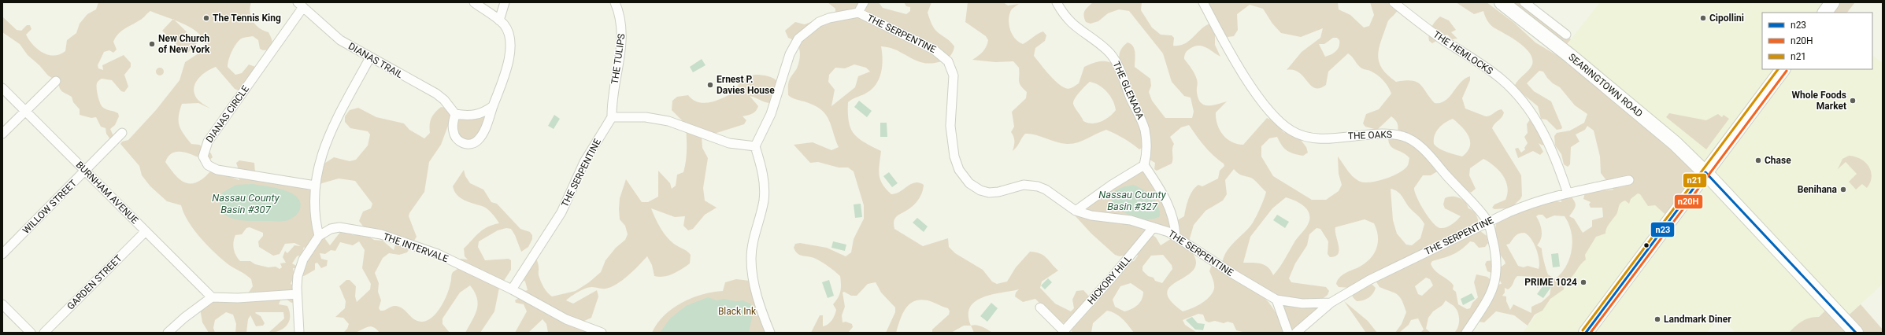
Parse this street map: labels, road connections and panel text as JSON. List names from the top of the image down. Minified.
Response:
{"streets":{"main road":["SEARINGTOWN ROAD"],"street":["THE SERPENTINE","THE HEMLOCKS","THE TULIPS","DIANAS TRAIL","THE GLENADA","DIANAS CIRCLE","THE OAKS","BURNHAM AVENUE","WILLOW STREET","THE INTERVALE","HICKORY HILL","GARDEN STREET"]},"crossings":[["THE SERPENTINE","THE HEMLOCKS"],["THE SERPENTINE","THE TULIPS"],["THE SERPENTINE","THE OAKS"],["THE SERPENTINE","THE INTERVALE"],["THE SERPENTINE","HICKORY HILL"],["DIANAS TRAIL","DIANAS CIRCLE"],["BURNHAM AVENUE","WILLOW STREET"],["BURNHAM AVENUE","GARDEN STREET"]],"water":["Nassau County Basin #327","Nassau County Basin #307"],"parks":["Black Ink"],"places":["The Tennis King","Cipollini","New Church of New York","Ernest P. Davies House","Whole Foods Market","Chase","Benihana","PRIME 1024","Landmark Diner"],"lines":["transit line n21","transit line n20H","transit line n23"],"legend":["n23","n20H","n21"]}
